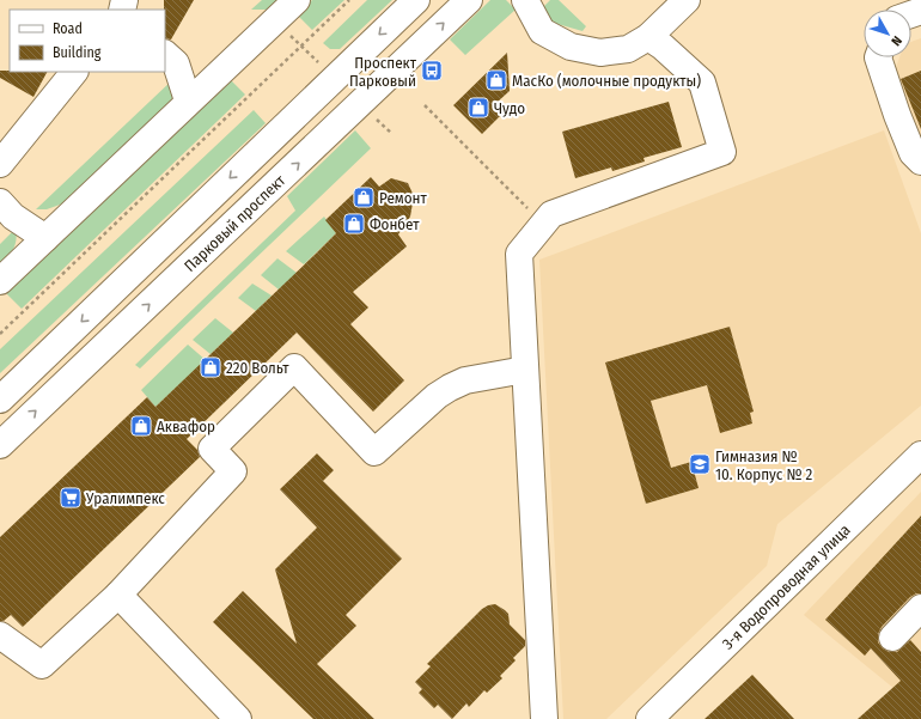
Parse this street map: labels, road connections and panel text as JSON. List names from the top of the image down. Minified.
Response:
{"streets":{"main road":["Парковый проспект","3-я Водопроводная улица"]},"places":{"bus stop":["Проспект Парковый"],"shop":["МасКо (молочные продукты)","Чудо","Ремонт","Фонбет","220 Вольт","Аквафор"],"school or university":["Гимназия № 10. Корпус № 2"],"supermarket":["Уралимпекс"]},"legend":["Road","Building"],"north":"bottom right"}
